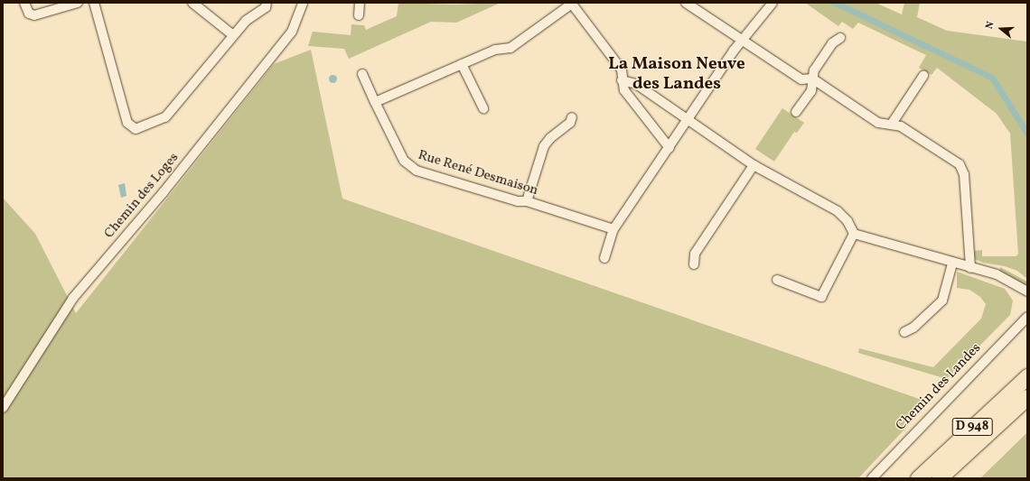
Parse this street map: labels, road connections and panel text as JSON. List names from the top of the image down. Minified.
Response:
{"streets":{"highway":["D 948"],"street":["Rue René Desmaison","Chemin des Loges","Chemin des Landes"]},"districts":["La Maison Neuve des Landes"],"north":"left"}
